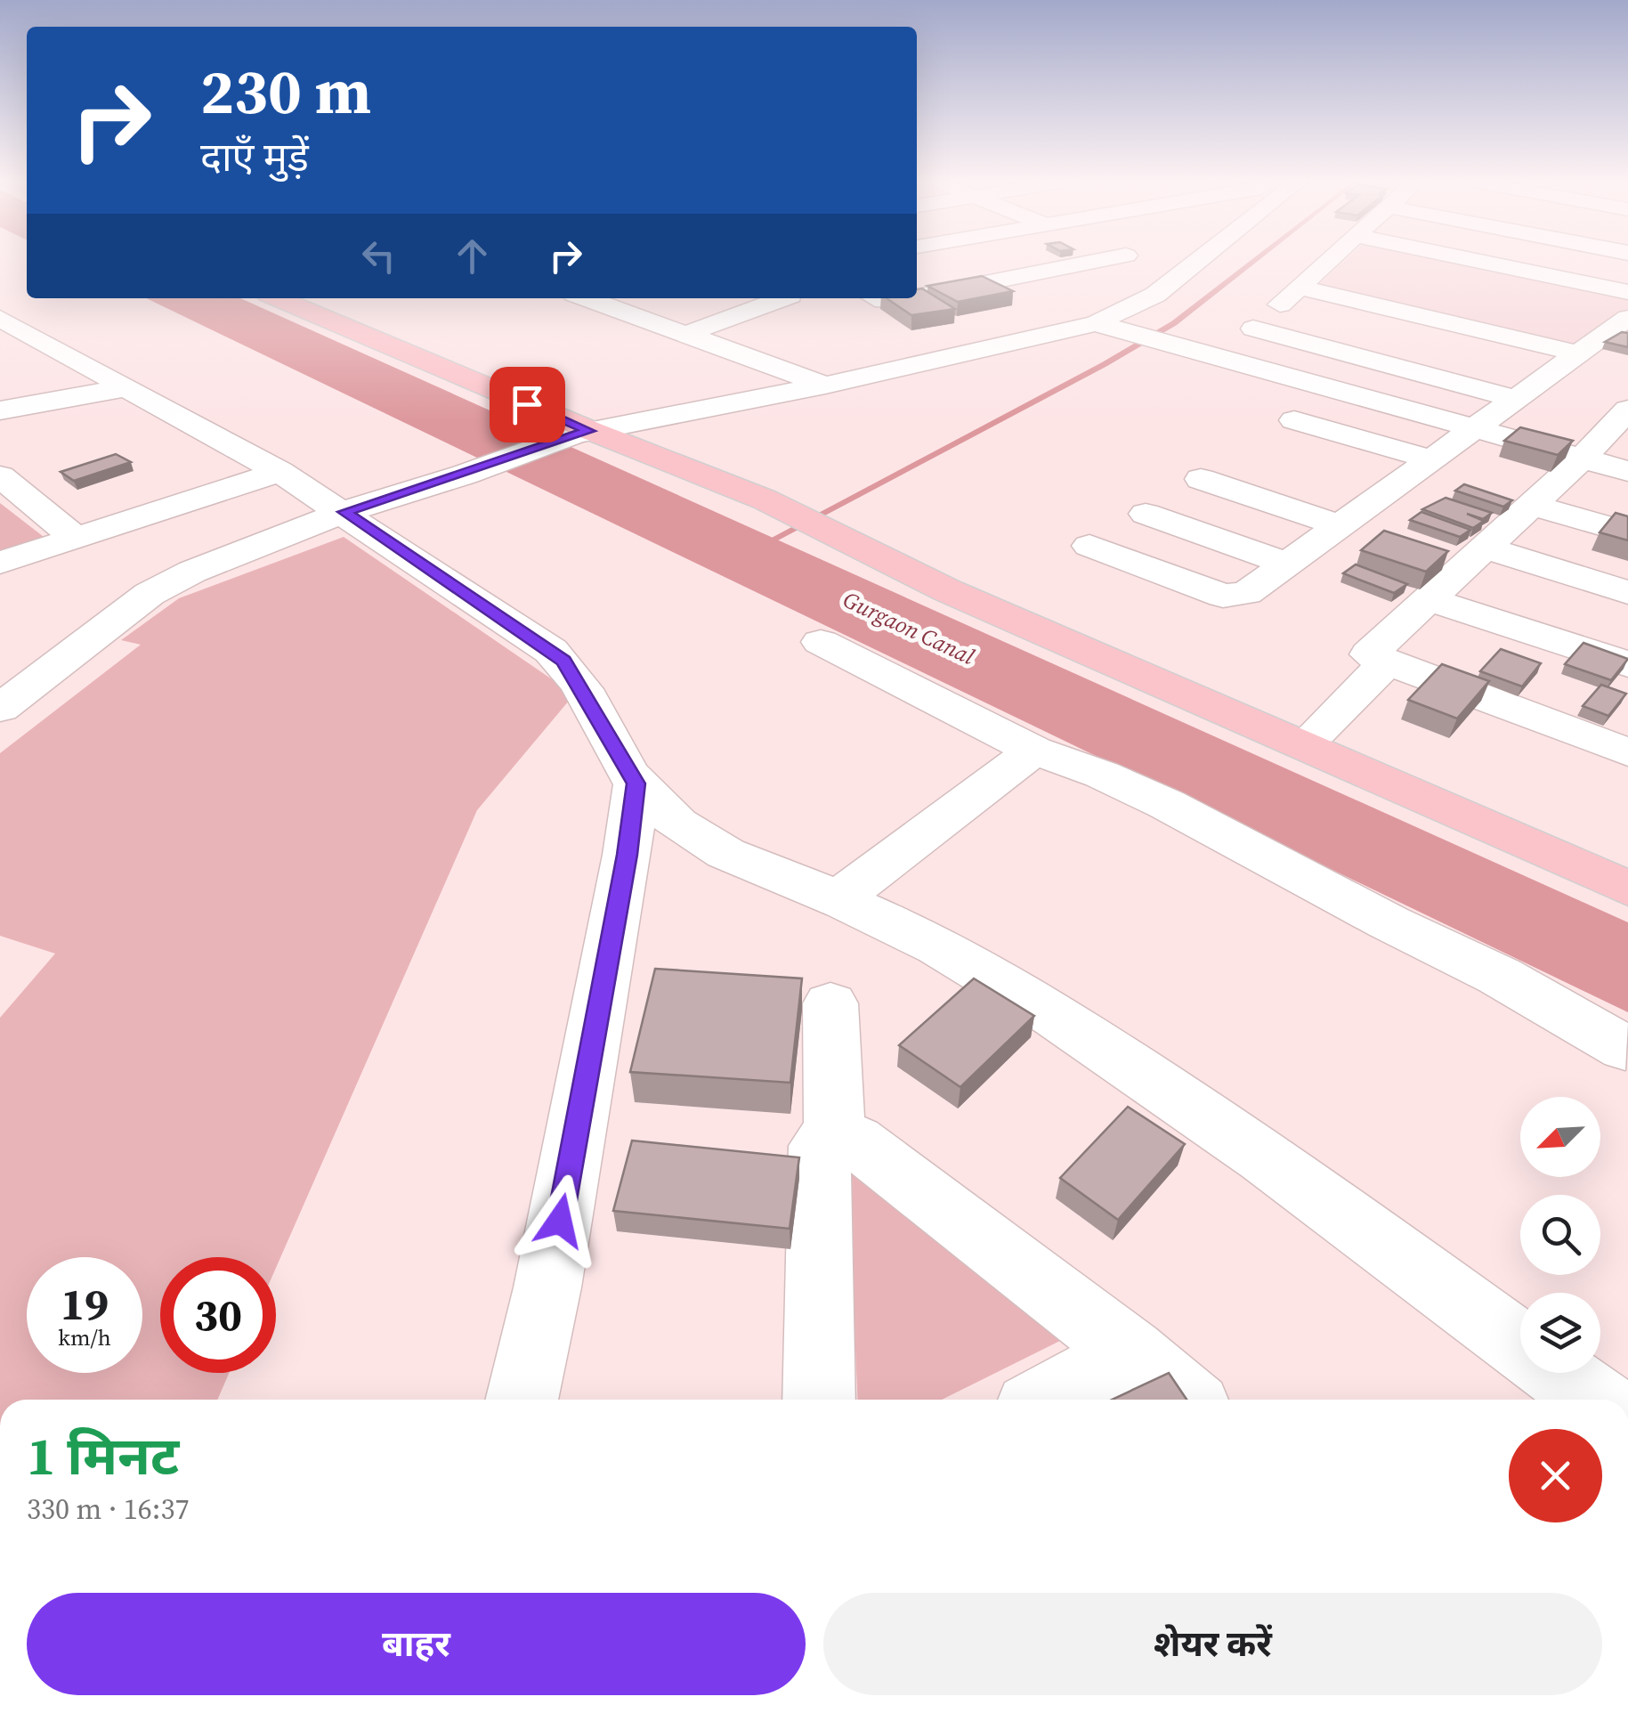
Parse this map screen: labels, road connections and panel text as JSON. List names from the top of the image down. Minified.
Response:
{"water":["Gurgaon Canal"],"north":"bottom left","page":{"turn":["230 m","दाएँ मुड़ें"],"speed":"19 km/h","limit":"30","heading":["1 मिनट","330 m · 16:37"],"buttons":["बाहर","शेयर करें"]}}
